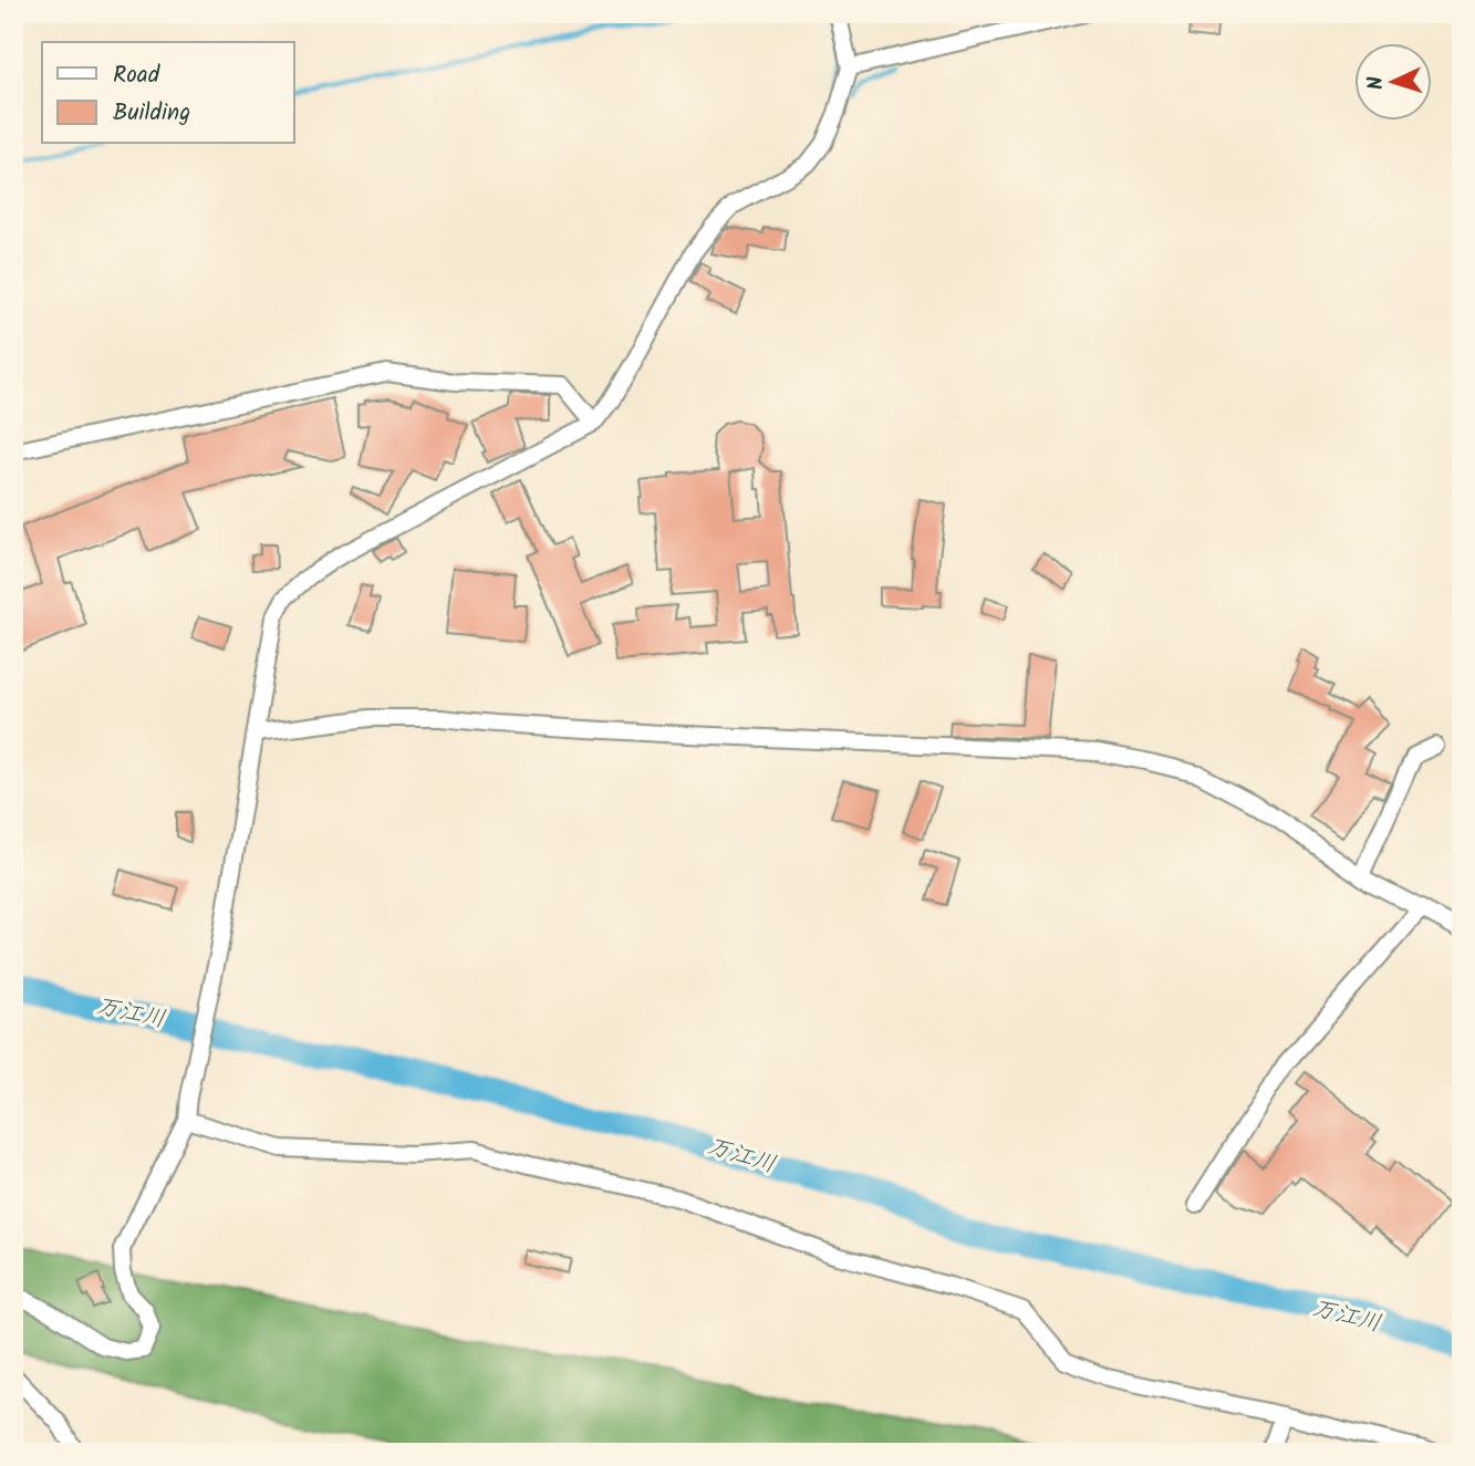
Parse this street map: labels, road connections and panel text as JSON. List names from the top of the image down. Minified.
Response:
{"water":["万江川"],"legend":["Road","Building"],"north":"left"}
